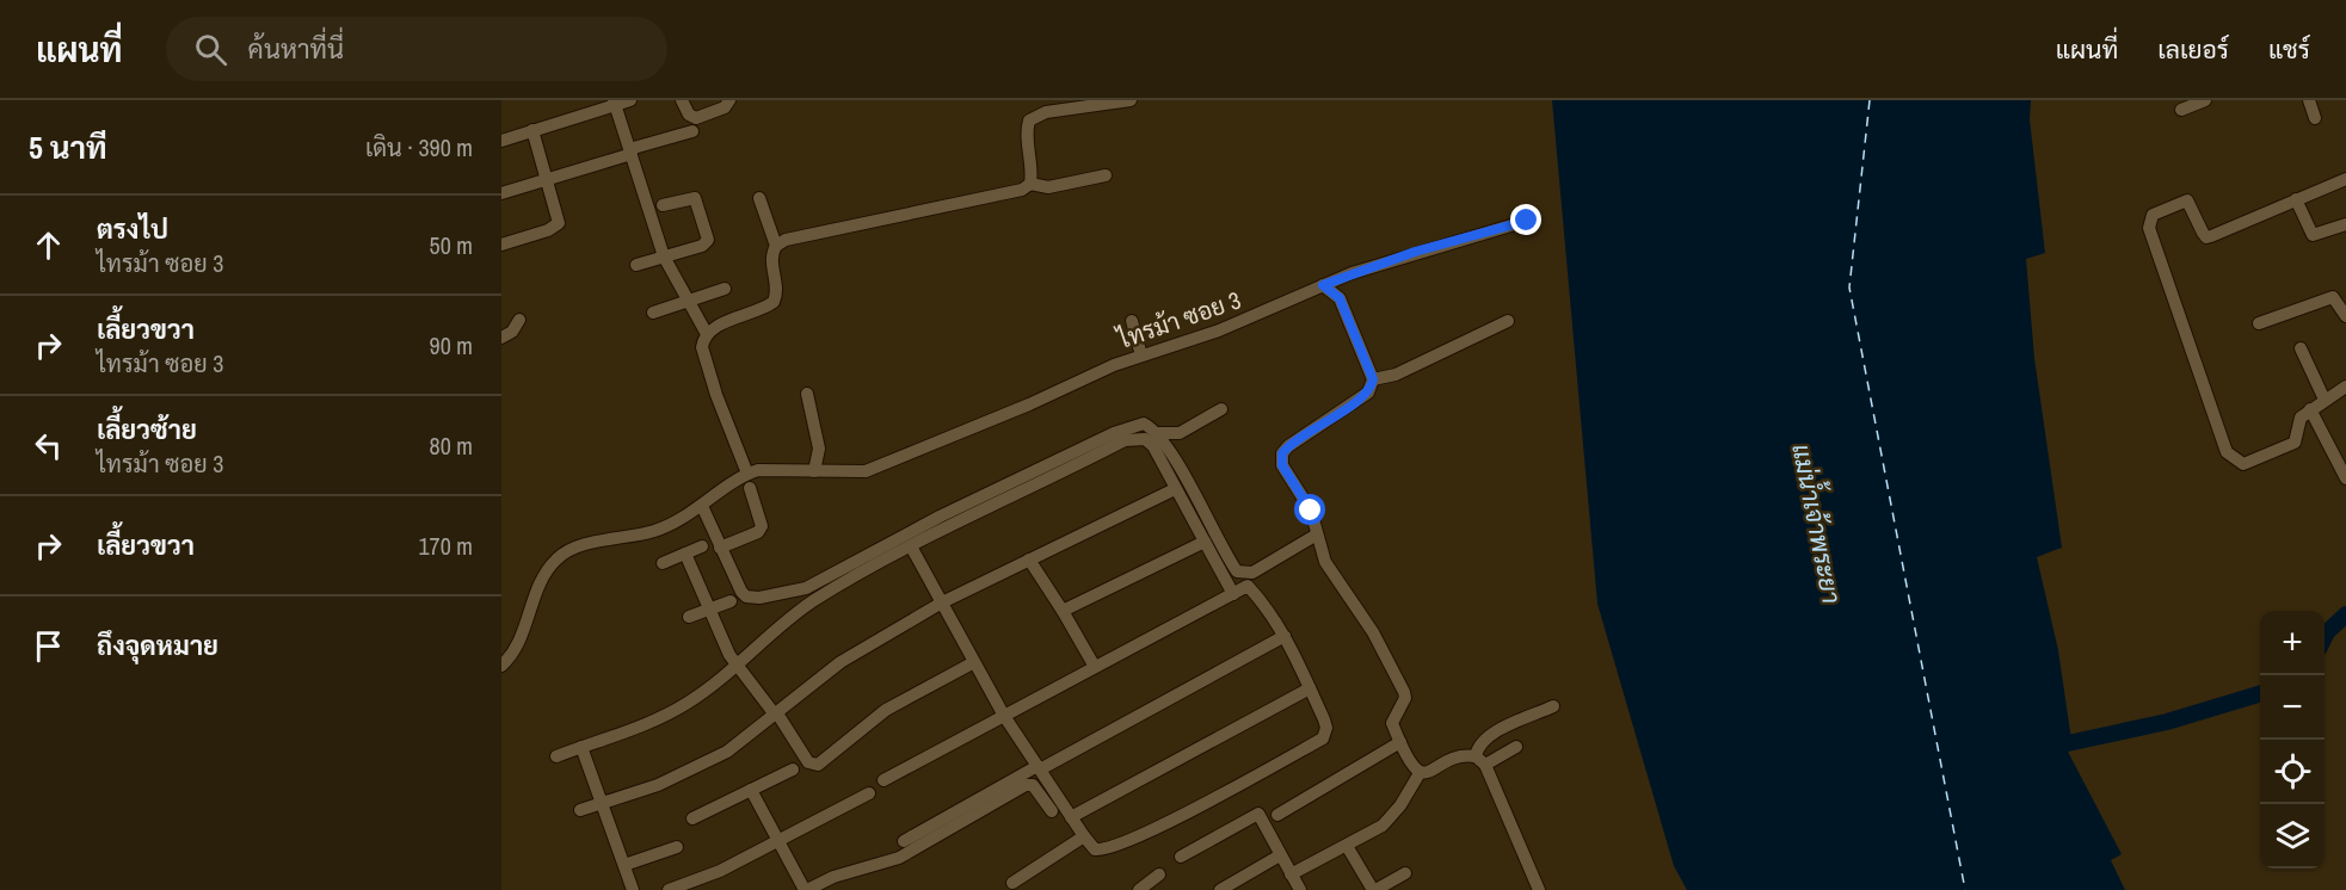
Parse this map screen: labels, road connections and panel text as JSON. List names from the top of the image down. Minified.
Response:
{"streets":{"street":["ไทรม้า ซอย 3"]},"water":["แม่น้ำเจ้าพระยา"],"page":{"header":"แผนที่","search":"ค้นหาที่นี่","nav":["แผนที่","เลเยอร์","แชร์"],"heading":["5 นาที","เดิน · 390 m"],"list":[["ตรงไป","ไทรม้า ซอย 3","50 m"],["เลี้ยวขวา","ไทรม้า ซอย 3","90 m"],["เลี้ยวซ้าย","ไทรม้า ซอย 3","80 m"],["เลี้ยวขวา","170 m"],"ถึงจุดหมาย"],"map_buttons":["+","−"]}}
